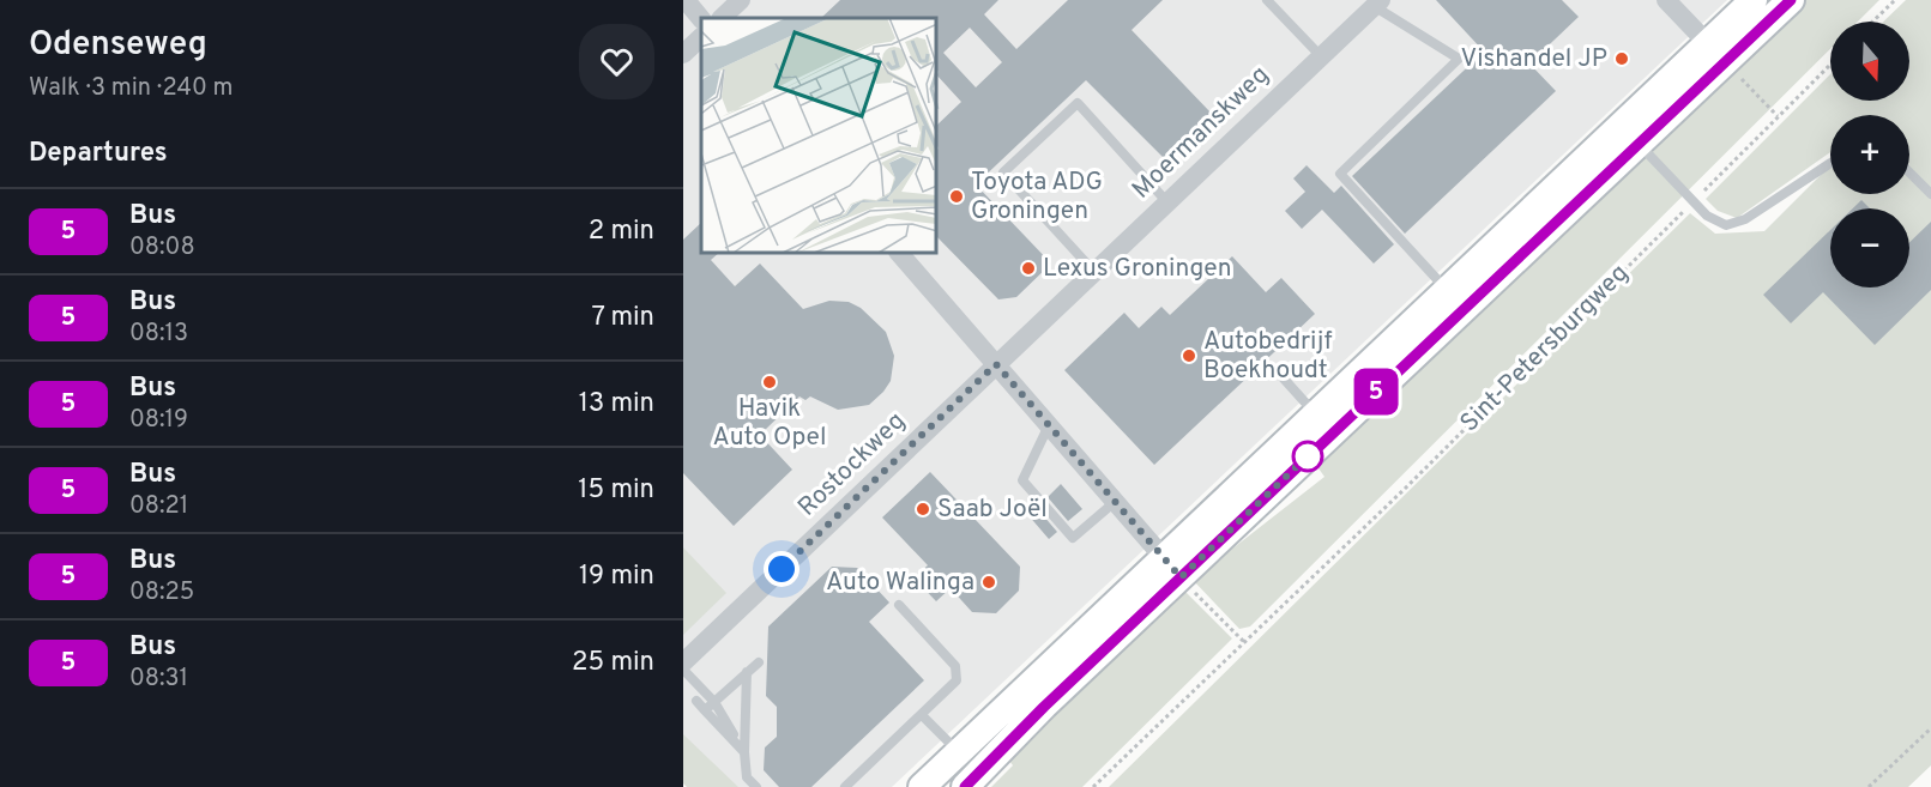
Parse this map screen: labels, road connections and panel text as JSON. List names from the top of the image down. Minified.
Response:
{"streets":{"street":["Moermanskweg","Rostockweg"],"path":["Sint-Petersburgweg"]},"crossings":[["Moermanskweg","Rostockweg"]],"places":["Vishandel JP","Toyota ADG Groningen","Lexus Groningen","Autobedrijf Boekhoudt","Havik Auto Opel","Saab Joël","Auto Walinga"],"lines":["bus line 5"],"north":"bottom","page":{"heading":[["Odenseweg","Walk · 3 min · 240 m"],"Departures"],"on_map":"5","map_buttons":["+","−"],"list":[{"mark":"5","name":"Bus","note":"08:08","value":"2 min"},{"mark":"5","name":"Bus","note":"08:13","value":"7 min"},{"mark":"5","name":"Bus","note":"08:19","value":"13 min"},{"mark":"5","name":"Bus","note":"08:21","value":"15 min"},{"mark":"5","name":"Bus","note":"08:25","value":"19 min"},{"mark":"5","name":"Bus","note":"08:31","value":"25 min"}]}}
